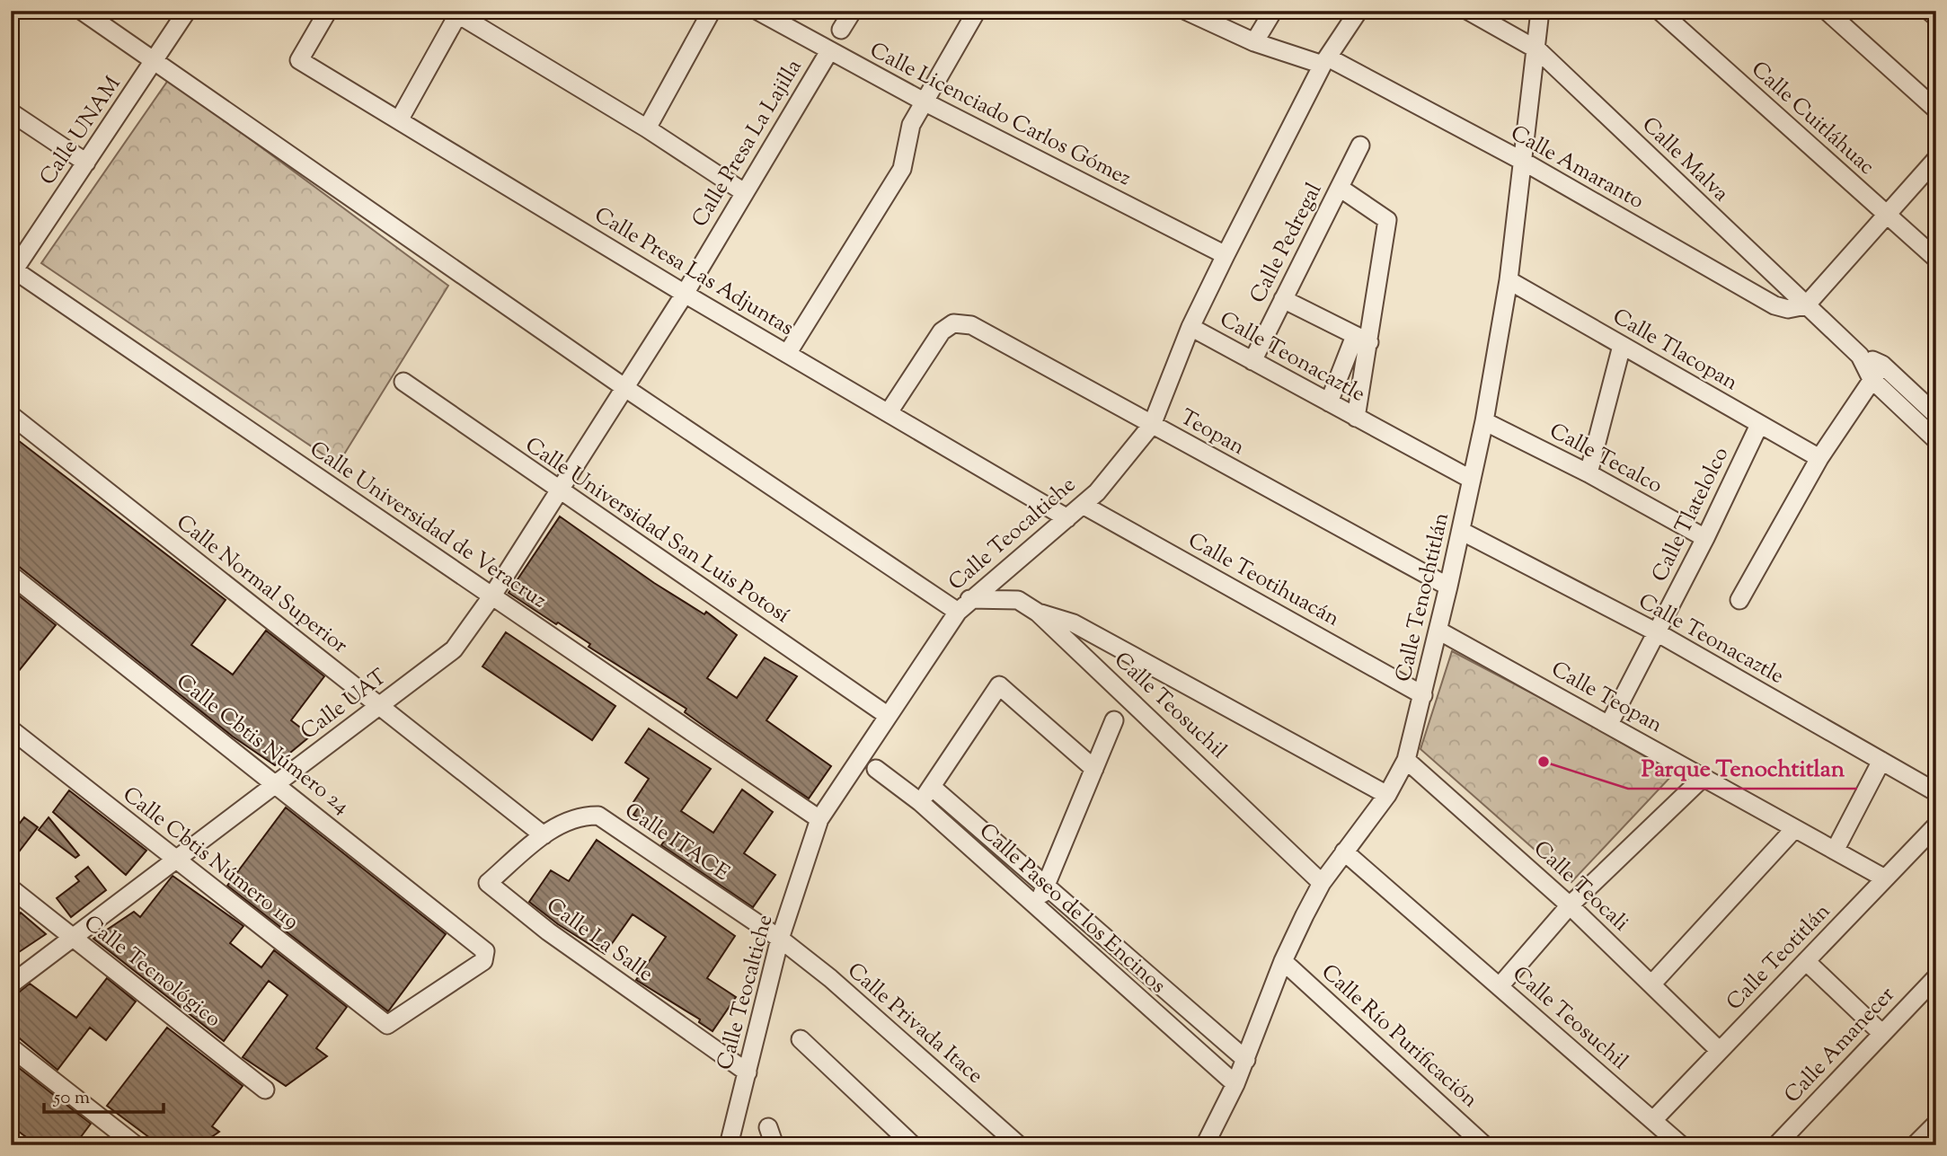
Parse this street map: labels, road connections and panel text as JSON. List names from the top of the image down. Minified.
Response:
{"streets":{"street":["Calle Licenciado Carlos Gómez","Calle Cuitláhuac","Calle UNAM","Calle Presa La Lajilla","Calle Malva","Calle Amaranto","Calle Pedregal","Calle Presa Las Adjuntas","Calle Tlacopan","Calle Teonacaztle","Teopan","Calle Tecalco","Calle Tlatelolco","Calle Universidad de Veracruz","Calle Universidad San Luis Potosí","Calle Teocaltiche","Calle Teotihuacán","Calle Normal Superior","Calle Tenochtitlán","Calle Teopan","Calle UAT","Calle Teosuchil","Calle Cbtis Número 24","Calle ITACE","Calle Cbtis Número 119","Calle Teocali","Calle Paseo de los Encinos","Calle La Salle","Calle Teotitlán","Calle Tecnológico","Calle Privada Itace","Calle Río Purificación","Calle Amanecer"]},"crossings":[["Calle Licenciado Carlos Gómez","Calle Presa La Lajilla"],["Calle Licenciado Carlos Gómez","Calle Teocaltiche"],["Calle UNAM","Calle Universidad de Veracruz"],["Calle Presa La Lajilla","Calle Presa Las Adjuntas"],["Calle Presa La Lajilla","Calle UAT"],["Calle Malva","Calle Amaranto"],["Calle Malva","Calle Tenochtitlán"],["Calle Amaranto","Calle Teocaltiche"],["Calle Amaranto","Calle Tenochtitlán"],["Calle Pedregal","Calle Teonacaztle"],["Calle Presa Las Adjuntas","Teopan"],["Calle Presa Las Adjuntas","Calle Teocaltiche"],["Calle Tlacopan","Calle Tlatelolco"],["Calle Tlacopan","Calle Tenochtitlán"],["Calle Teonacaztle","Calle Tlatelolco"],["Calle Teonacaztle","Calle Teocaltiche"],["Calle Teonacaztle","Calle Tenochtitlán"],["Teopan","Calle Teocaltiche"],["Teopan","Calle Tenochtitlán"],["Calle Tecalco","Calle Tlatelolco"],["Calle Tecalco","Calle Tenochtitlán"],["Calle Tlatelolco","Calle Teopan"],["Calle Universidad de Veracruz","Calle Teocaltiche"],["Calle Universidad de Veracruz","Calle UAT"],["Calle Universidad San Luis Potosí","Calle Teocaltiche"],["Calle Universidad San Luis Potosí","Calle UAT"],["Calle Teocaltiche","Calle Teotihuacán"],["Calle Teocaltiche","Calle Teosuchil"],["Calle Teocaltiche","Calle ITACE"],["Calle Teocaltiche","Calle La Salle"],["Calle Teocaltiche","Calle Privada Itace"],["Calle Teotihuacán","Calle Tenochtitlán"],["Calle Normal Superior","Calle UAT"],["Calle Normal Superior","Calle ITACE"],["Calle Normal Superior","Calle La Salle"],["Calle Tenochtitlán","Calle Teopan"],["Calle Tenochtitlán","Calle Teosuchil"],["Calle Tenochtitlán","Calle Teocali"],["Calle Tenochtitlán","Calle Paseo de los Encinos"],["Calle Tenochtitlán","Calle Río Purificación"],["Calle Teopan","Calle Teotitlán"],["Calle UAT","Calle Cbtis Número 24"],["Calle UAT","Calle Cbtis Número 119"],["Calle UAT","Calle Tecnológico"],["Calle Teosuchil","Calle Teotitlán"],["Calle Cbtis Número 24","Calle Cbtis Número 119"],["Calle ITACE","Calle La Salle"],["Calle ITACE","Calle Privada Itace"],["Calle Teocali","Calle Teotitlán"]],"places":["Parque Tenochtitlan"],"scale_bar":"50 m"}
